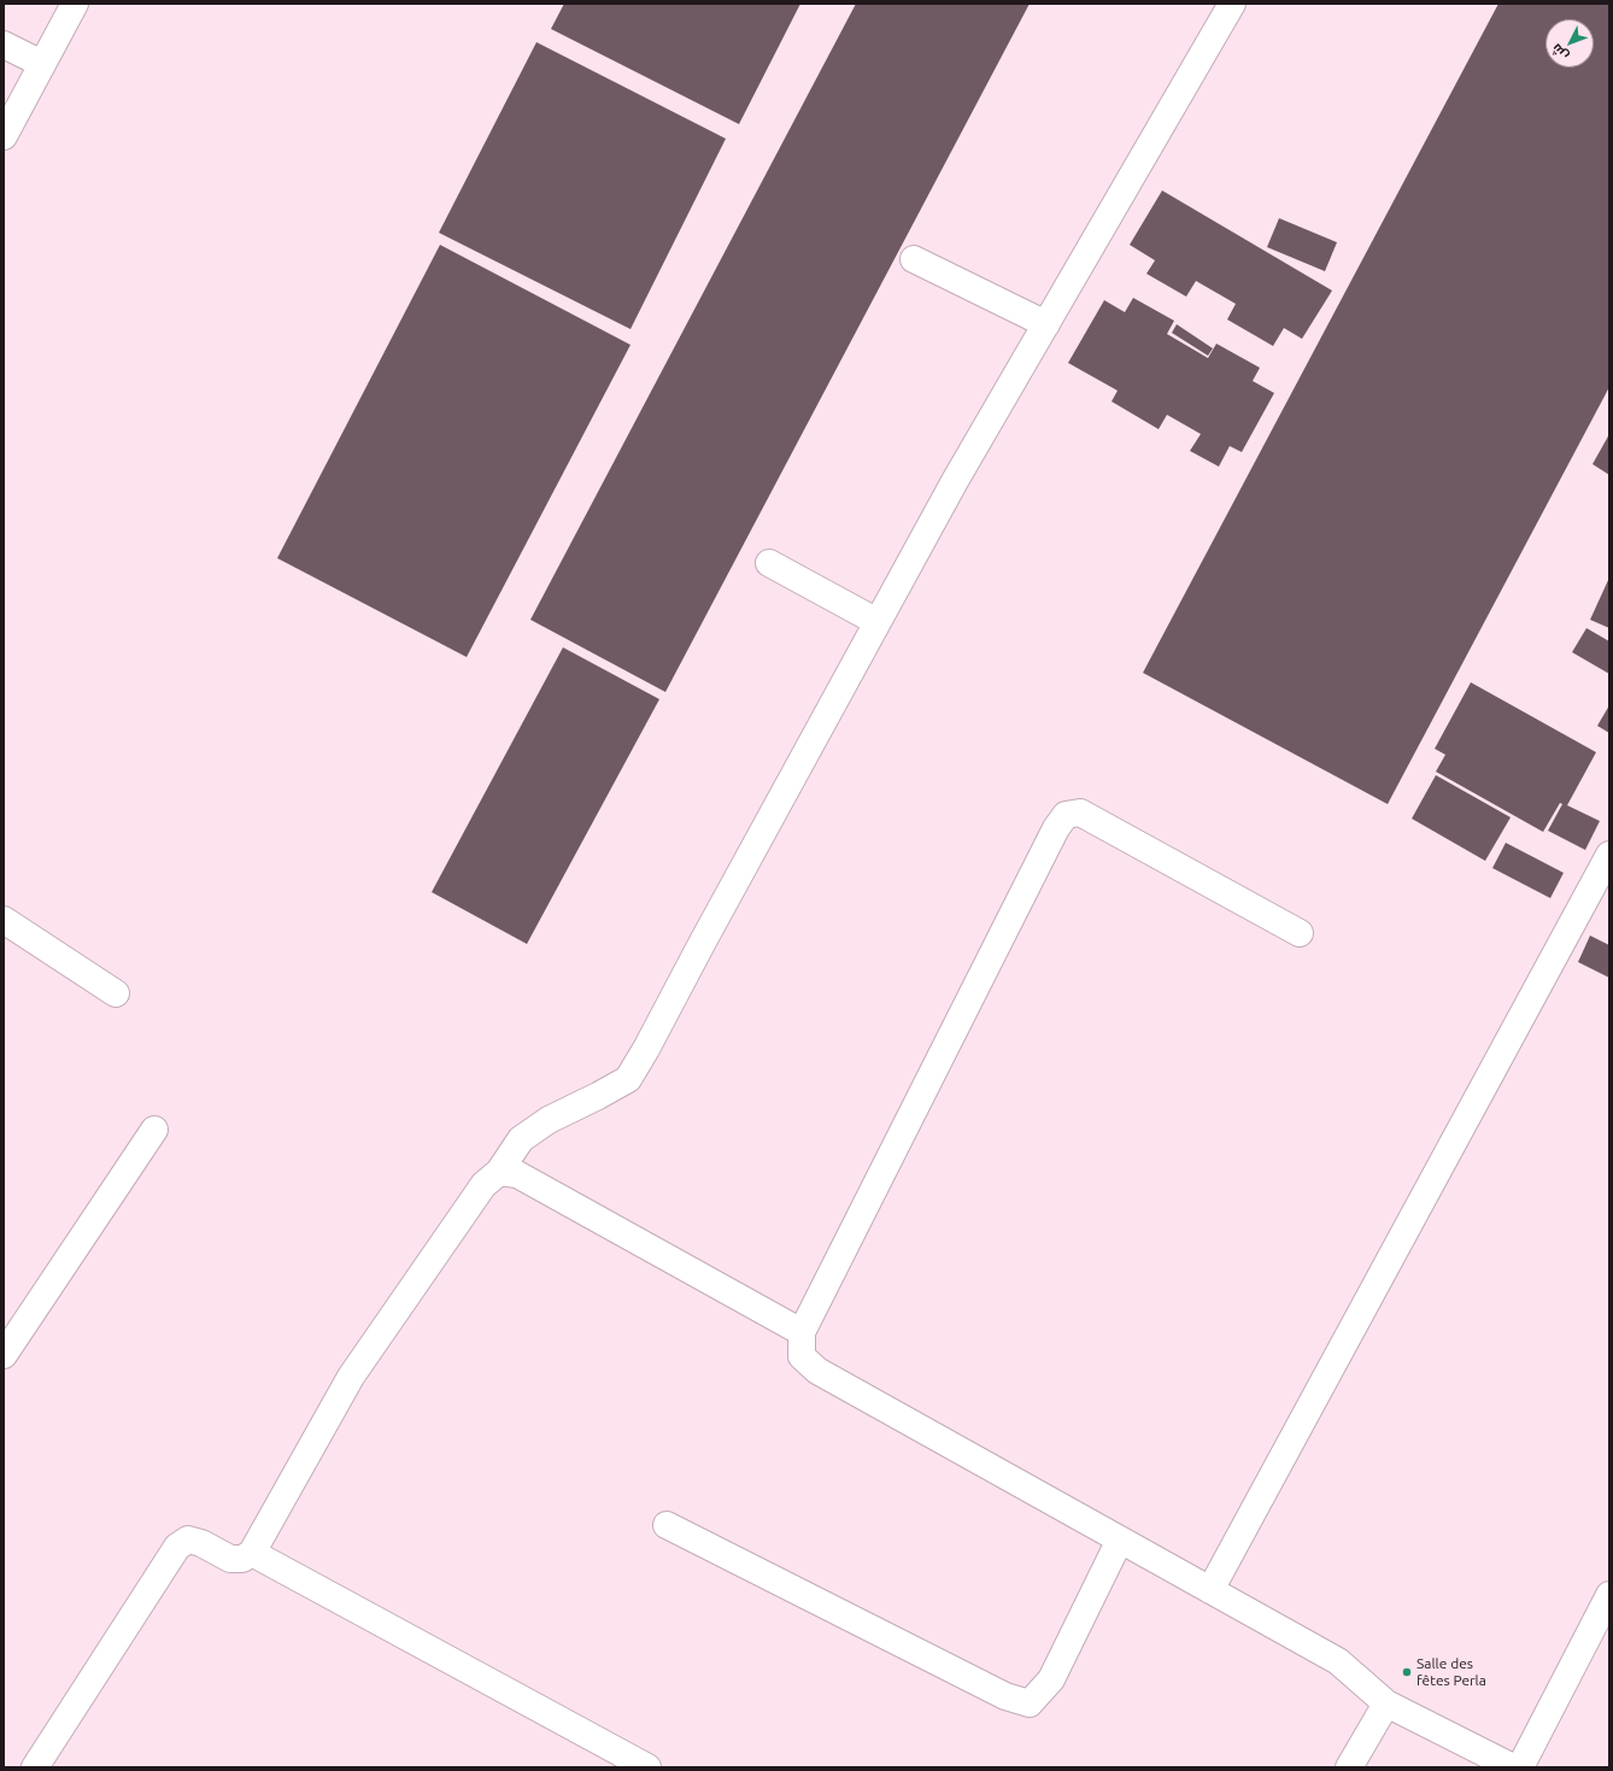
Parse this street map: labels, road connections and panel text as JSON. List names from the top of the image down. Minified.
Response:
{"places":["Salle des fêtes Perla"],"north":"bottom left"}
